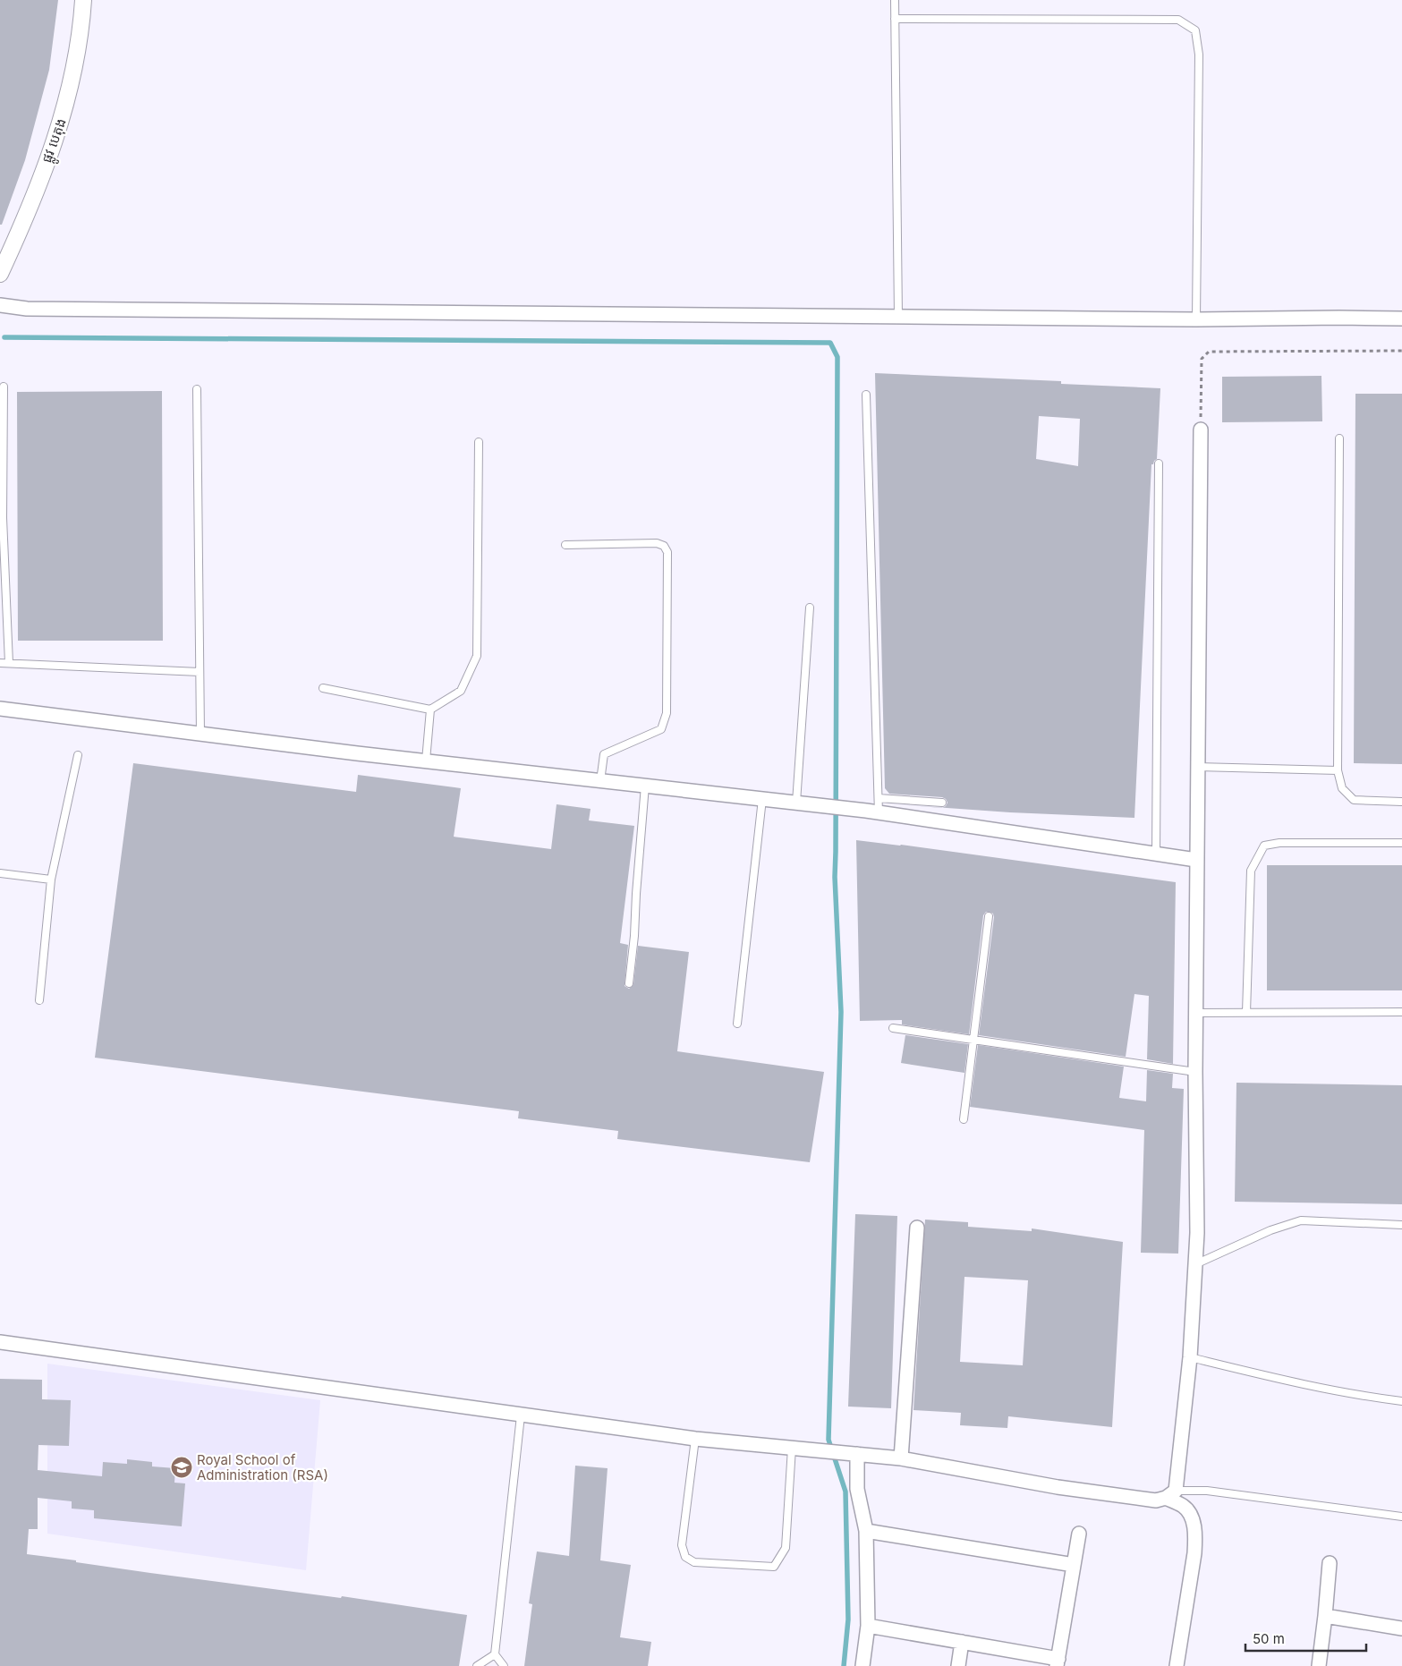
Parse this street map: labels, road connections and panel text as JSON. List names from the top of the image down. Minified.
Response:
{"streets":{"street":["ផ្លូវ បេតុង"]},"places":{"school or university":["Royal School of Administration (RSA)"]},"scale_bar":"50 m"}
